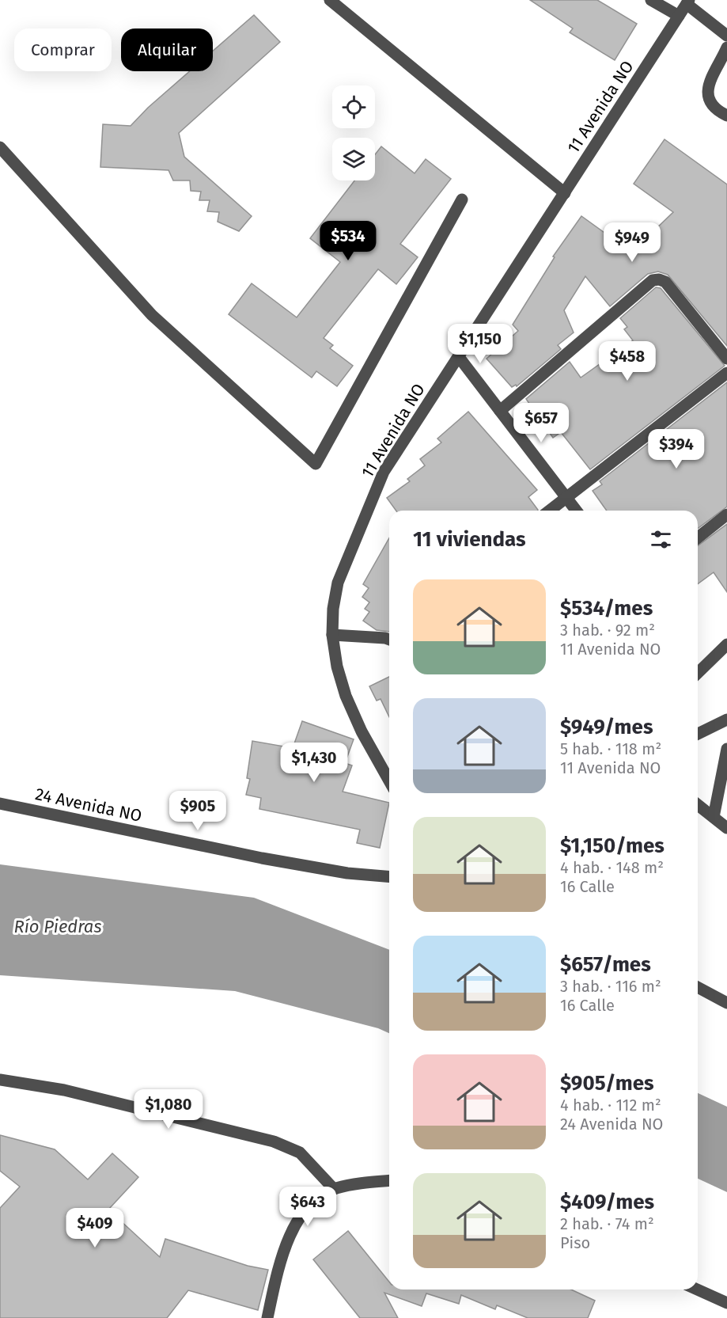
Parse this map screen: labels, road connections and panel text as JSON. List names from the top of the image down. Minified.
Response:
{"streets":{"street":["11 Avenida NO","24 Avenida NO"]},"water":["Río Piedras"],"page":{"chip":["Comprar","Alquilar"],"price":["$534","$949","$1,150","$458","$657","$394","$1,430","$905","$1,080","$643","$409"],"heading":"11 viviendas","list":[{"name":"$534/mes","note":"3 hab. · 92 m² · 11 Avenida NO"},{"name":"$949/mes","note":"5 hab. · 118 m² · 11 Avenida NO"},{"name":"$1,150/mes","note":"4 hab. · 148 m² · 16 Calle"},{"name":"$657/mes","note":"3 hab. · 116 m² · 16 Calle"},{"name":"$905/mes","note":"4 hab. · 112 m² · 24 Avenida NO"},{"name":"$409/mes","note":"2 hab. · 74 m² · Piso"}]}}
